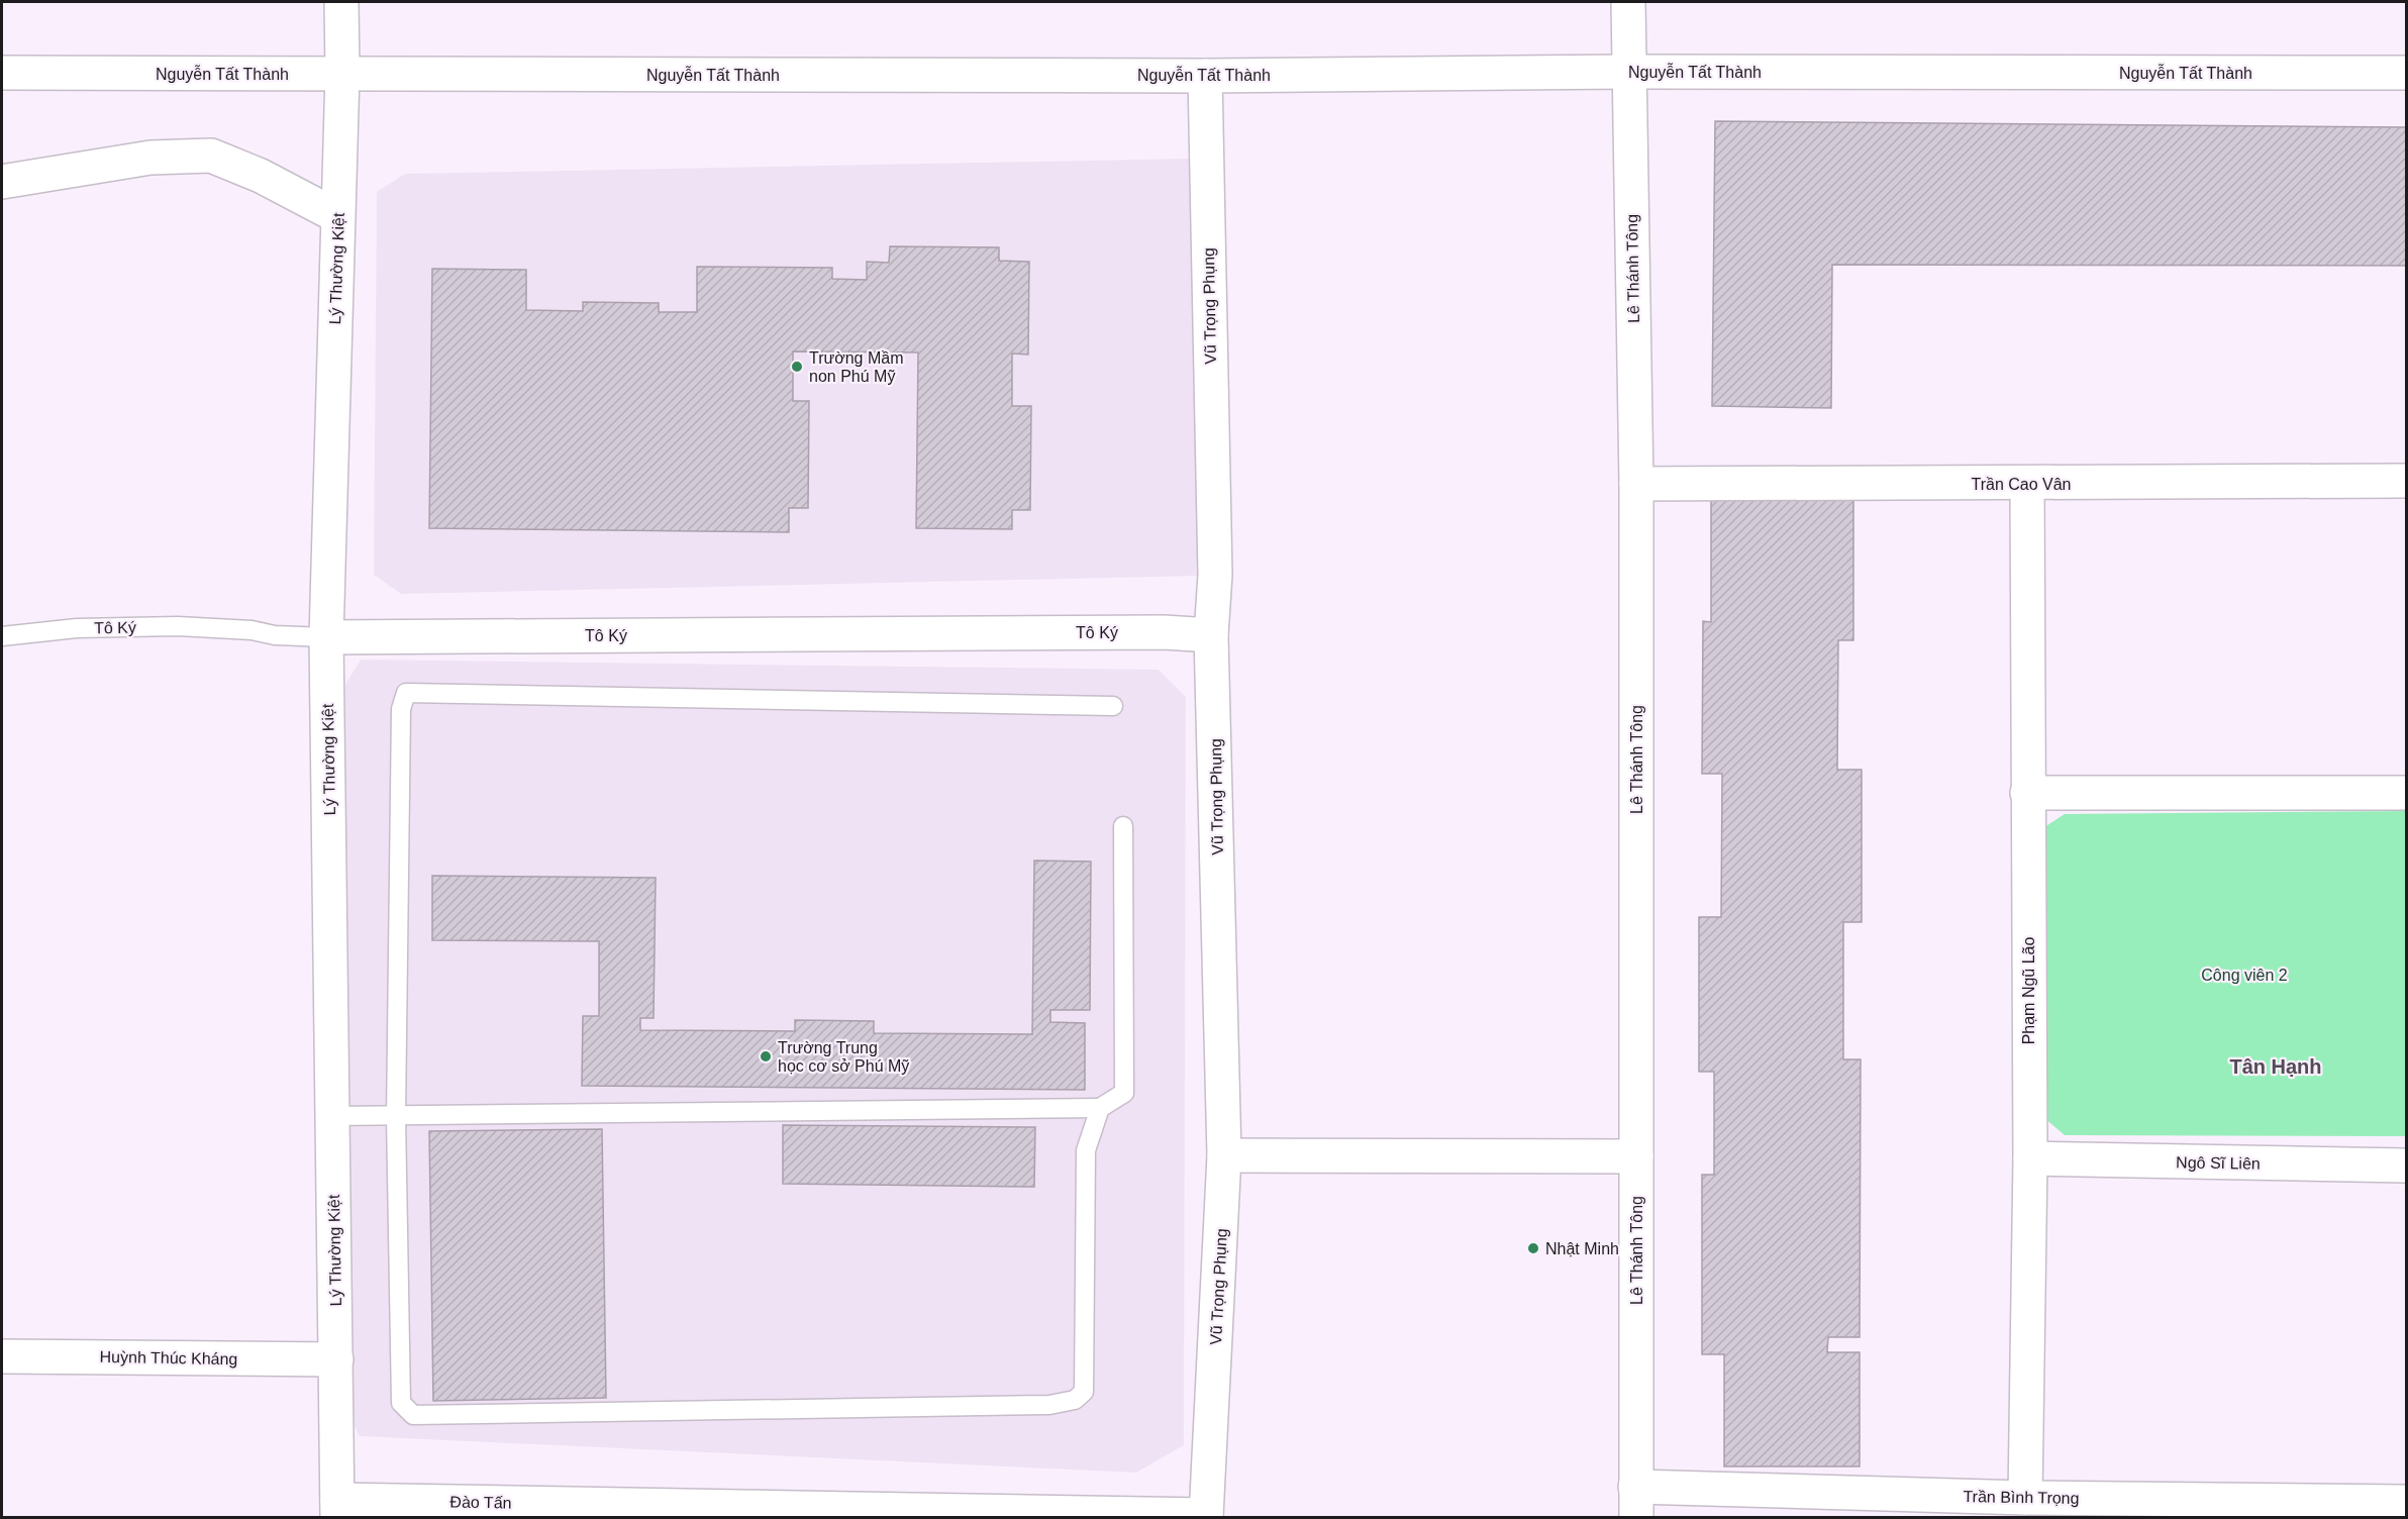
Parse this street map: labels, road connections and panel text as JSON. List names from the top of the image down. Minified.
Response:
{"streets":{"street":["Nguyễn Tất Thành","Lý Thường Kiệt","Lê Thánh Tông","Vũ Trọng Phụng","Trần Cao Vân","Tô Ký","Phạm Ngũ Lão","Ngô Sĩ Liên","Huỳnh Thúc Kháng","Trần Bình Trọng","Đào Tấn"]},"crossings":[["Nguyễn Tất Thành","Lý Thường Kiệt"],["Nguyễn Tất Thành","Lê Thánh Tông"],["Nguyễn Tất Thành","Vũ Trọng Phụng"],["Lý Thường Kiệt","Tô Ký"],["Lý Thường Kiệt","Huỳnh Thúc Kháng"],["Lý Thường Kiệt","Đào Tấn"],["Lê Thánh Tông","Trần Cao Vân"],["Lê Thánh Tông","Trần Bình Trọng"],["Vũ Trọng Phụng","Tô Ký"],["Vũ Trọng Phụng","Đào Tấn"],["Trần Cao Vân","Phạm Ngũ Lão"],["Phạm Ngũ Lão","Ngô Sĩ Liên"],["Phạm Ngũ Lão","Trần Bình Trọng"]],"districts":["Tân Hạnh"],"parks":["Công viên 2"],"places":["Trường Mầm non Phú Mỹ","Trường Trung học cơ sở Phú Mỹ","Nhật Minh"]}
